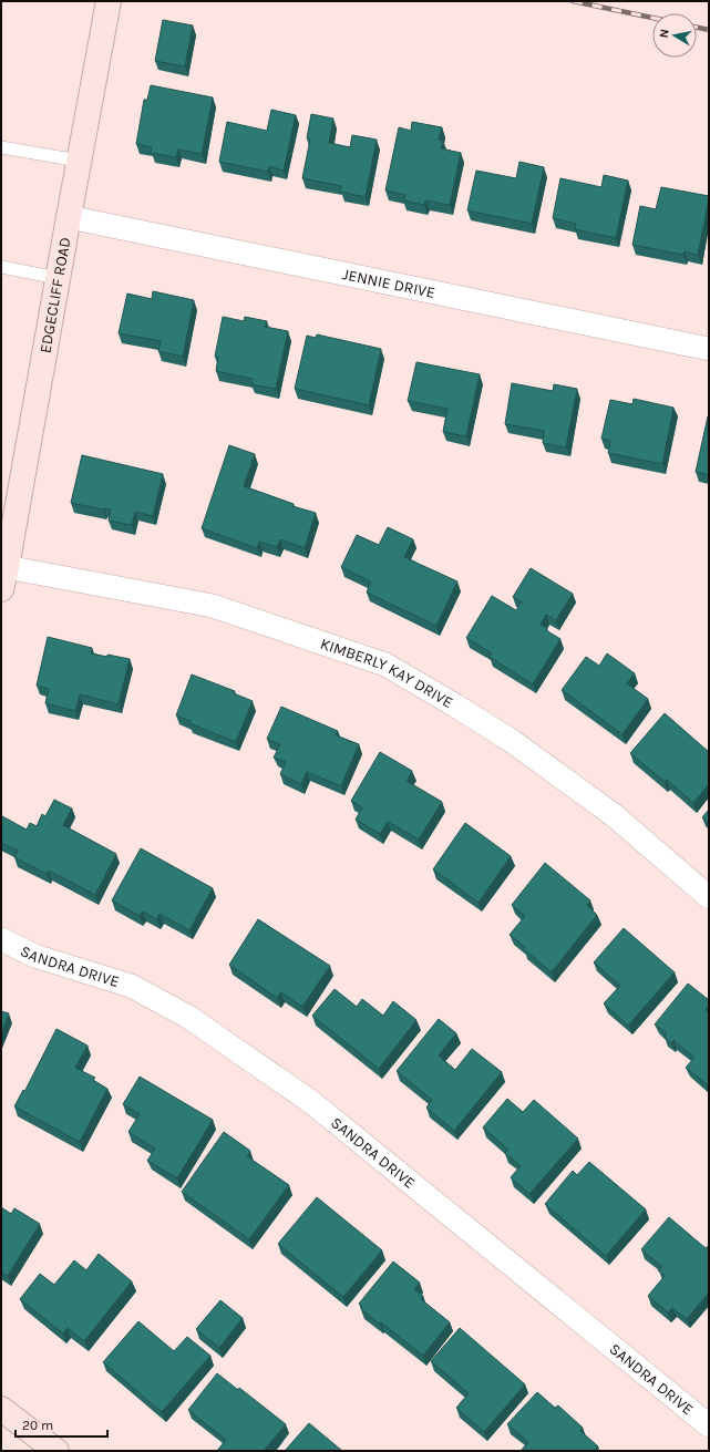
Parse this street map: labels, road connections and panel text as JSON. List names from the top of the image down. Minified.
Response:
{"streets":{"street":["JENNIE DRIVE","EDGECLIFF ROAD","KIMBERLY KAY DRIVE","SANDRA DRIVE"]},"crossings":[["JENNIE DRIVE","EDGECLIFF ROAD"],["EDGECLIFF ROAD","KIMBERLY KAY DRIVE"]],"scale_bar":"20 m","north":"left"}
